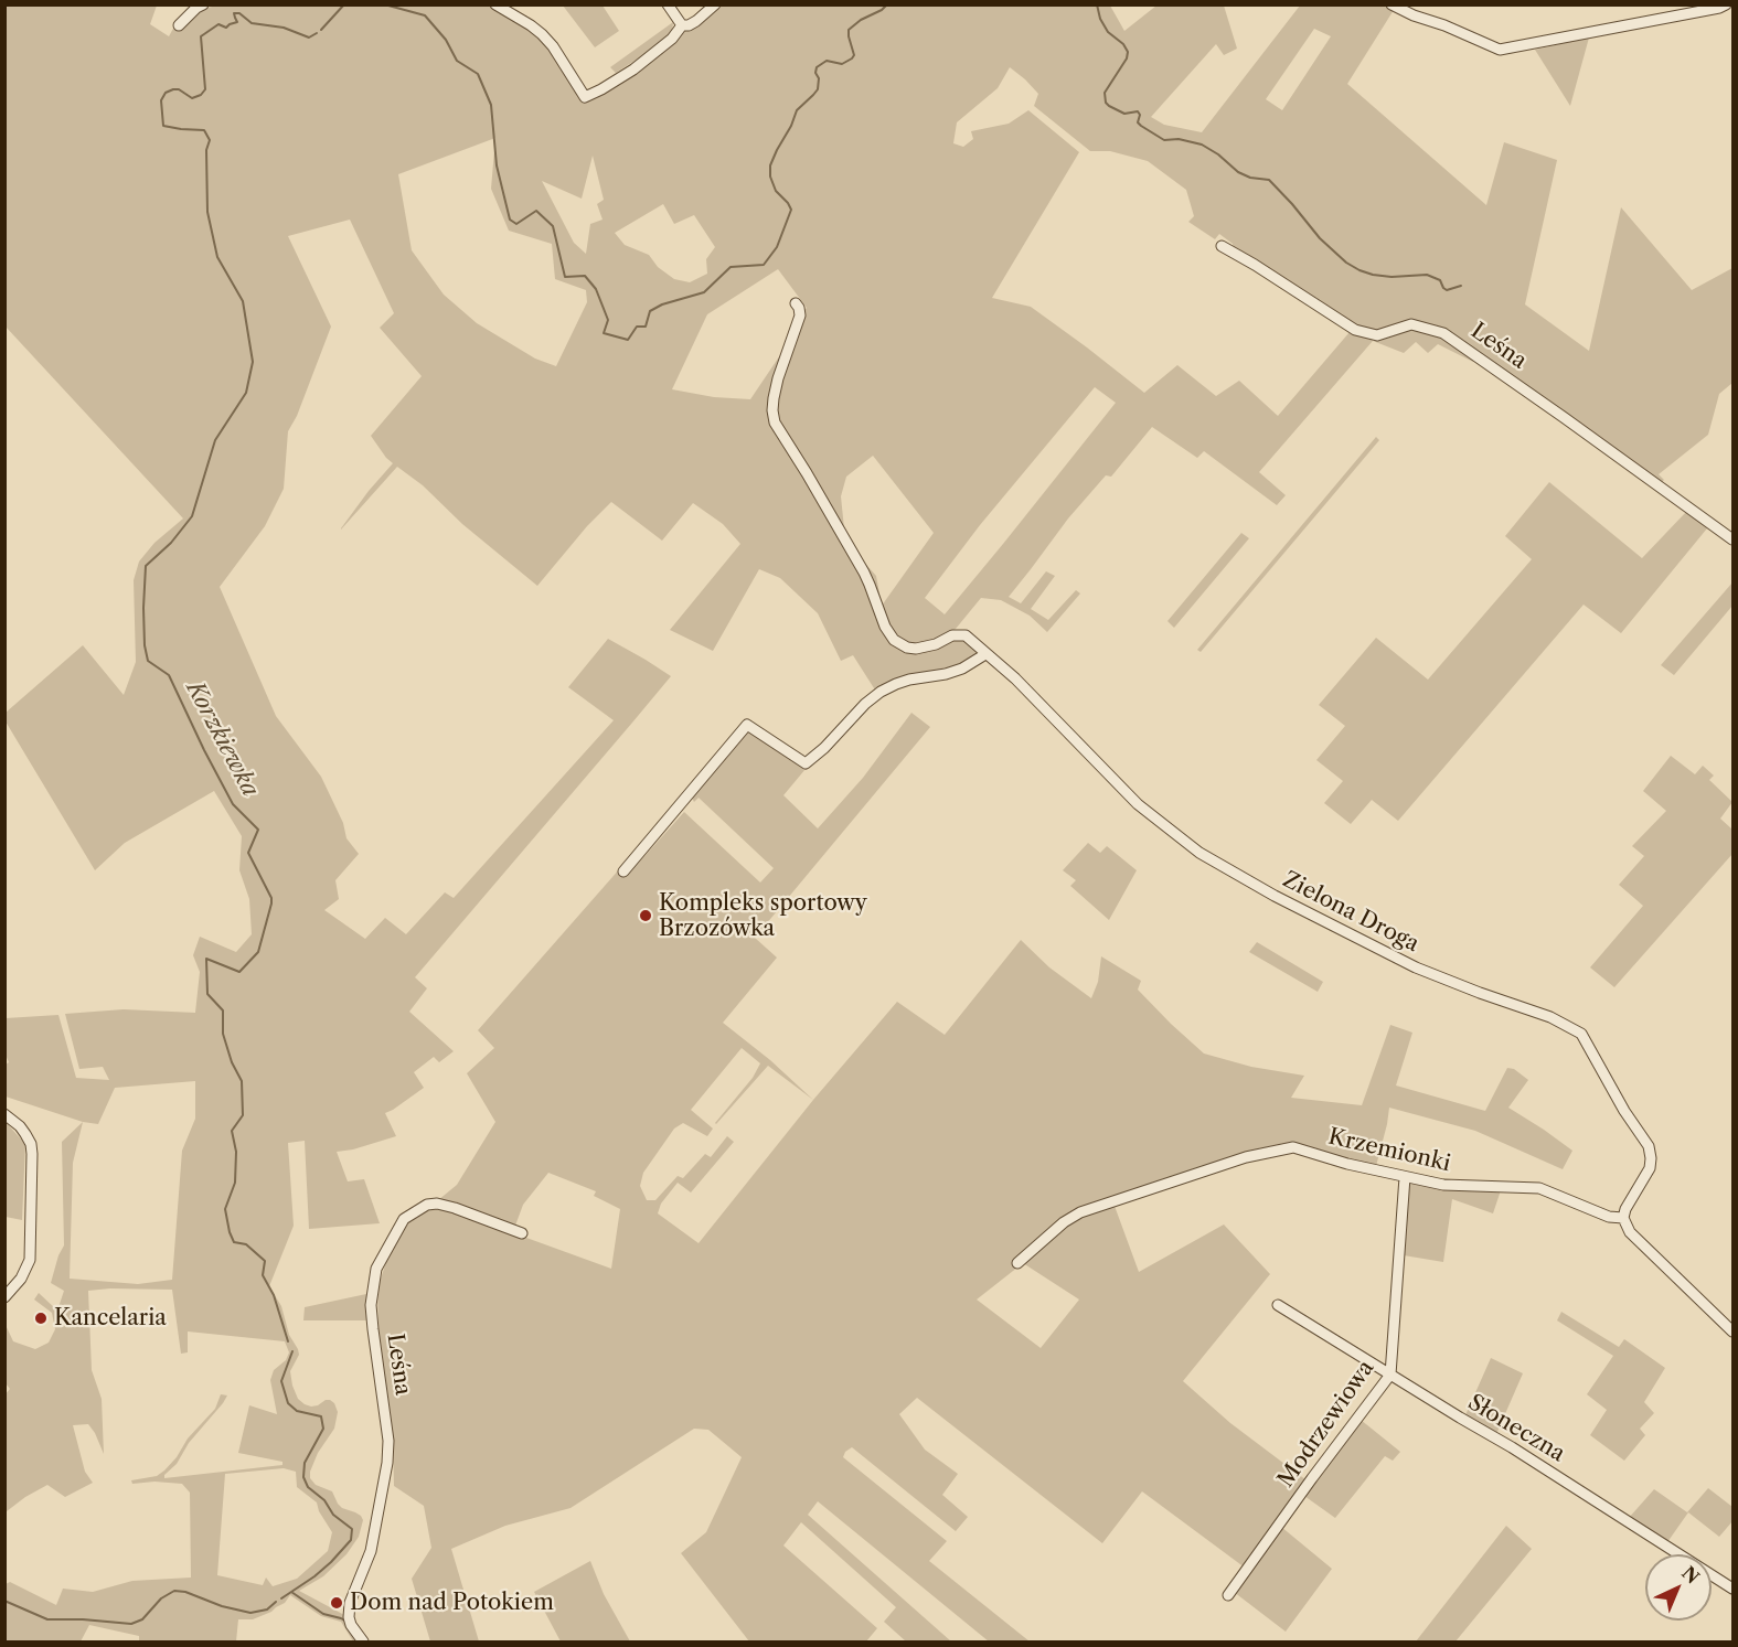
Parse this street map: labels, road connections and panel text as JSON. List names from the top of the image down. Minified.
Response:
{"streets":{"street":["Leśna","Zielona Droga","Krzemionki","Modrzewiowa","Słoneczna"]},"crossings":[["Zielona Droga","Krzemionki"],["Krzemionki","Modrzewiowa"],["Modrzewiowa","Słoneczna"]],"water":["Korzkiewka"],"places":["Kompleks sportowy Brzozówka","Kancelaria","Dom nad Potokiem"],"north":"top right"}
